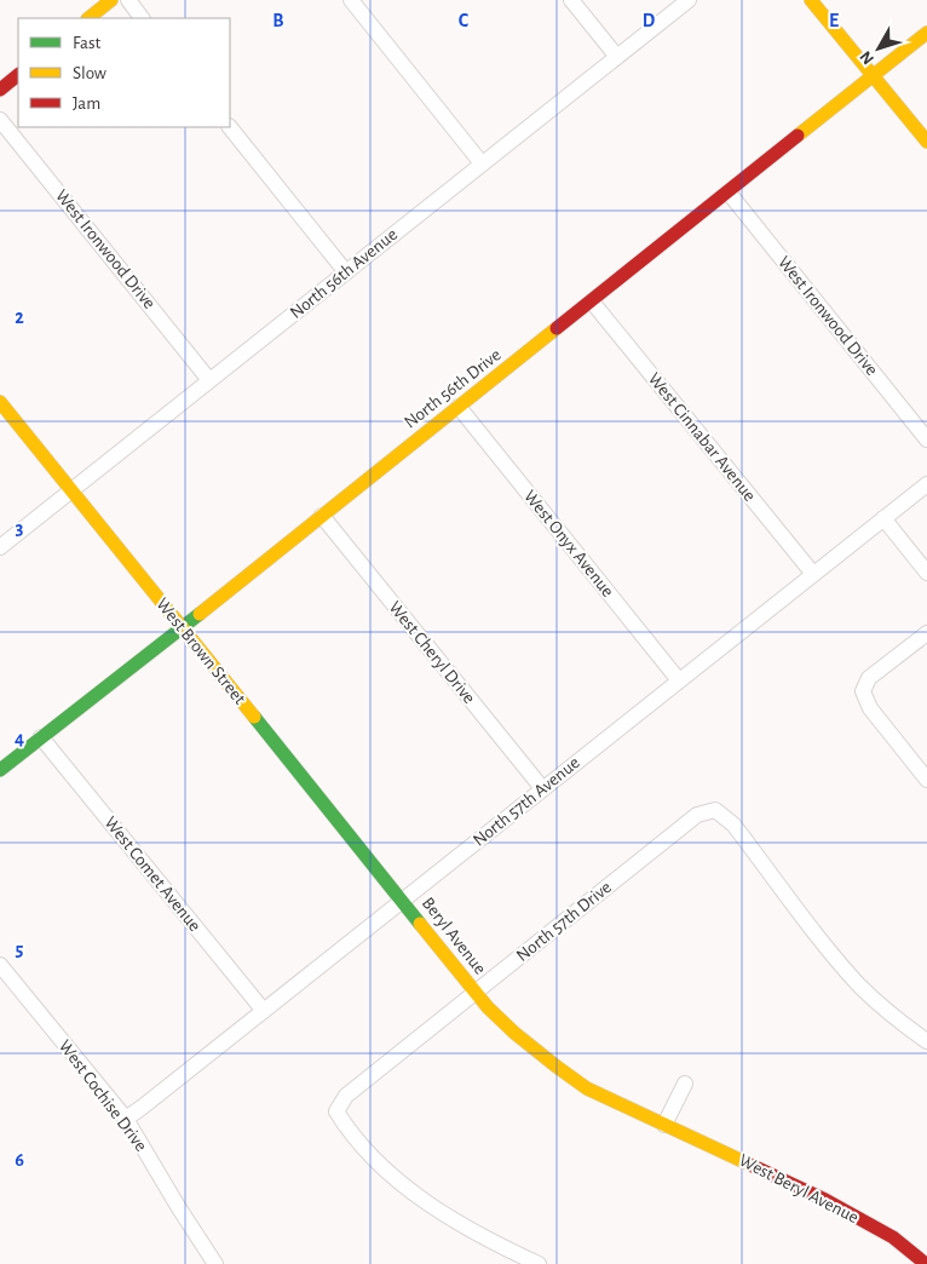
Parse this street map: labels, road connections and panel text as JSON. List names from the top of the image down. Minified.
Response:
{"streets":{"street":["West Ironwood Drive","North 56th Avenue","North 56th Drive","West Cinnabar Avenue","West Onyx Avenue","West Brown Street","West Cheryl Drive","North 57th Avenue","West Comet Avenue","North 57th Drive","Beryl Avenue","West Cochise Drive","West Beryl Avenue"]},"crossings":[["West Ironwood Drive","North 56th Avenue"],["West Ironwood Drive","North 56th Drive"],["North 56th Avenue","West Brown Street"],["North 56th Drive","West Cinnabar Avenue"],["North 56th Drive","West Onyx Avenue"],["North 56th Drive","West Brown Street"],["North 56th Drive","West Cheryl Drive"],["North 56th Drive","West Comet Avenue"],["West Cinnabar Avenue","North 57th Avenue"],["West Onyx Avenue","North 57th Avenue"],["West Brown Street","North 57th Avenue"],["West Brown Street","Beryl Avenue"],["West Cheryl Drive","North 57th Avenue"],["North 57th Avenue","West Comet Avenue"],["North 57th Avenue","Beryl Avenue"],["North 57th Avenue","West Cochise Drive"],["North 57th Drive","Beryl Avenue"],["North 57th Drive","West Beryl Avenue"],["Beryl Avenue","West Beryl Avenue"]],"legend":["Fast","Slow","Jam"],"north":"bottom left","grid":{"columns":["B","C","D","E"],"rows":["2","3","4","5","6"]}}
